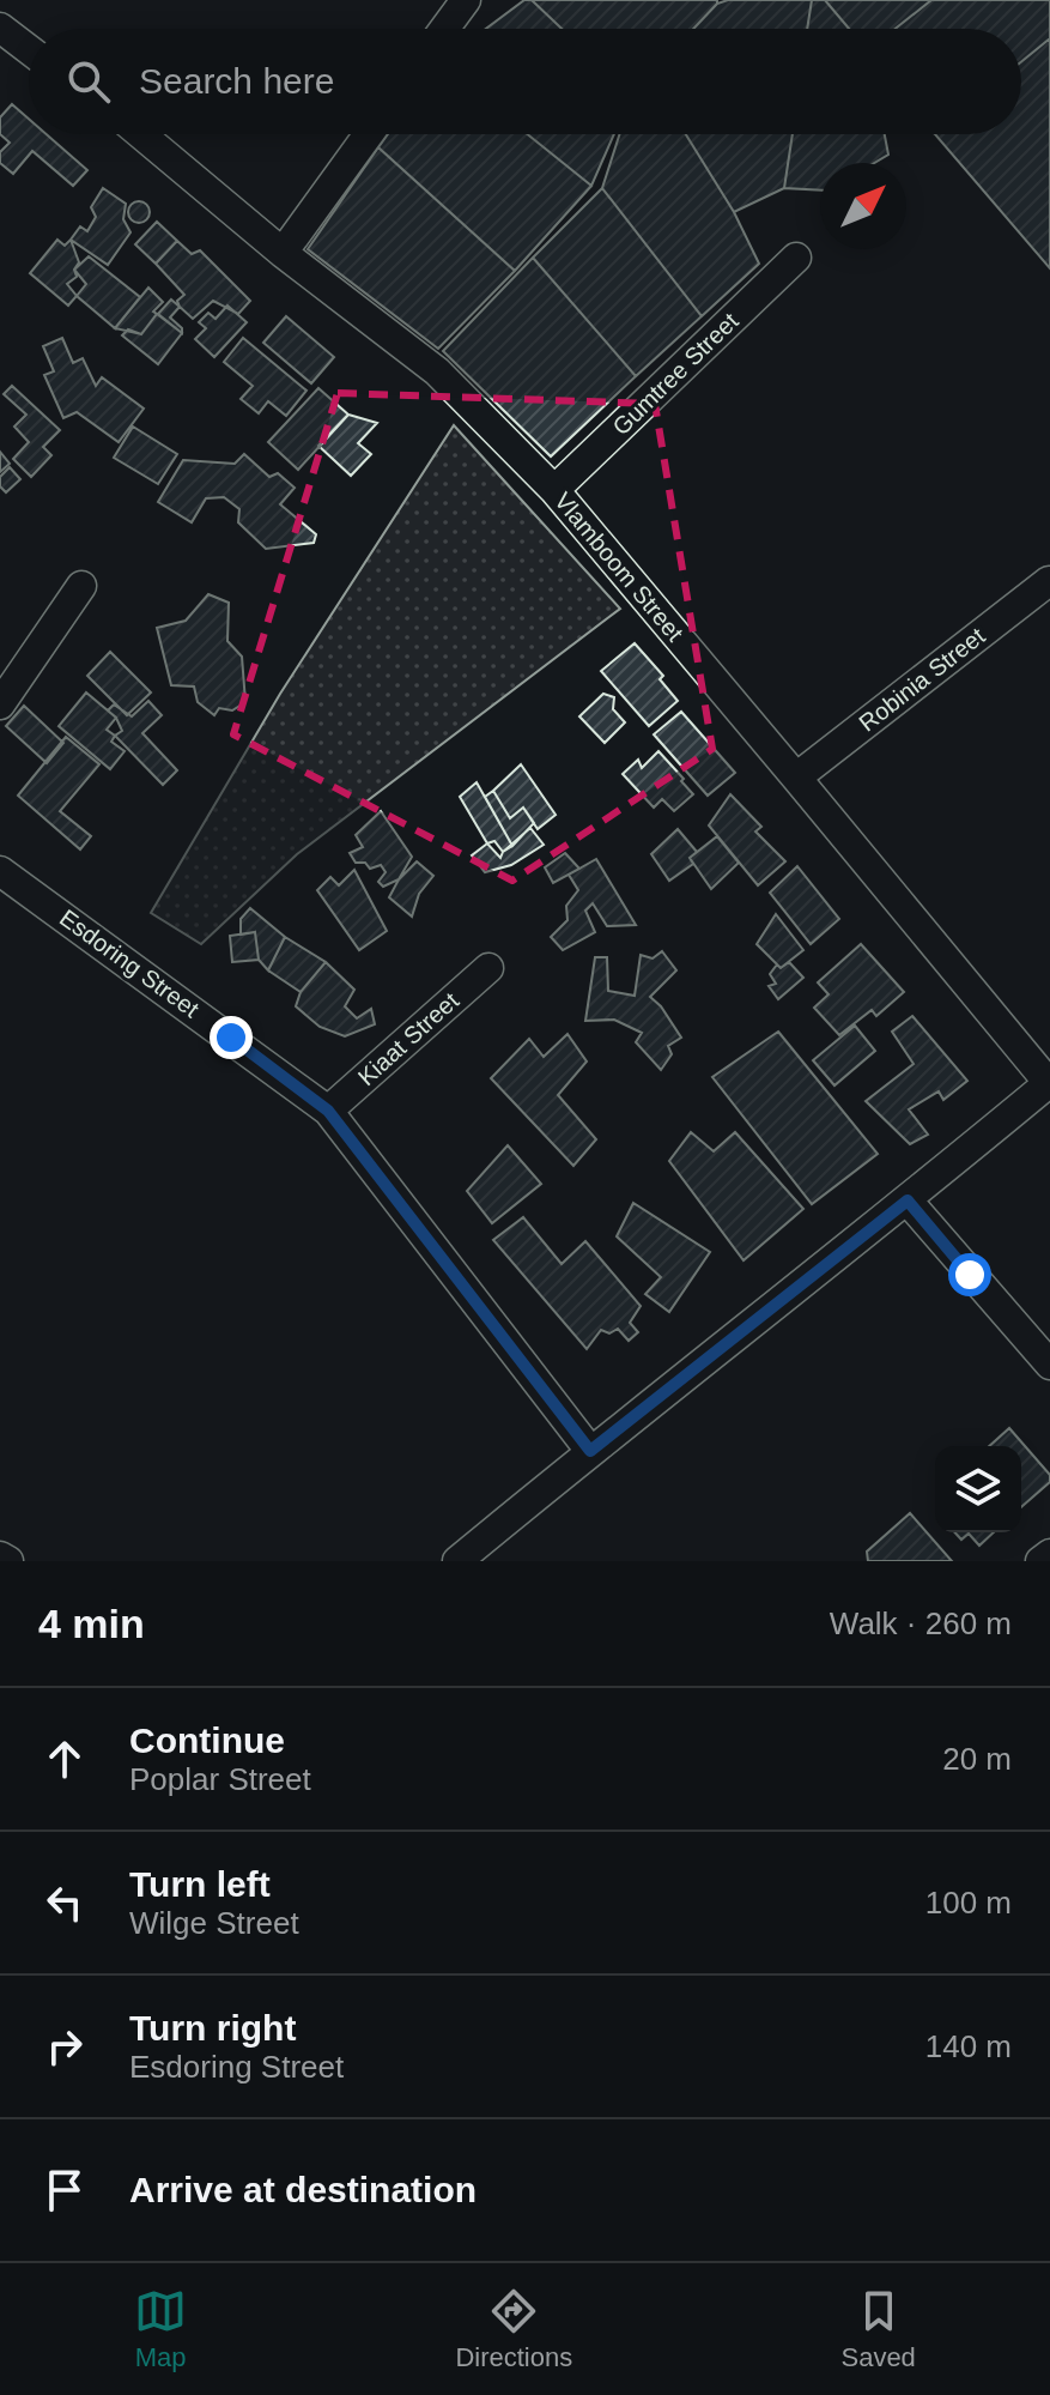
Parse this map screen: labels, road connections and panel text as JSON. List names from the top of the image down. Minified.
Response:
{"streets":{"street":["Gumtree Street","Vlamboom Street","Robinia Street","Esdoring Street","Kiaat Street"]},"crossings":[["Gumtree Street","Vlamboom Street"],["Vlamboom Street","Robinia Street"],["Esdoring Street","Kiaat Street"]],"north":"top right","page":{"search":"Search here","heading":["4 min","Walk · 260 m"],"list":[["Continue","Poplar Street","20 m"],["Turn left","Wilge Street","100 m"],["Turn right","Esdoring Street","140 m"],"Arrive at destination"],"nav":["Map","Directions","Saved"]}}
